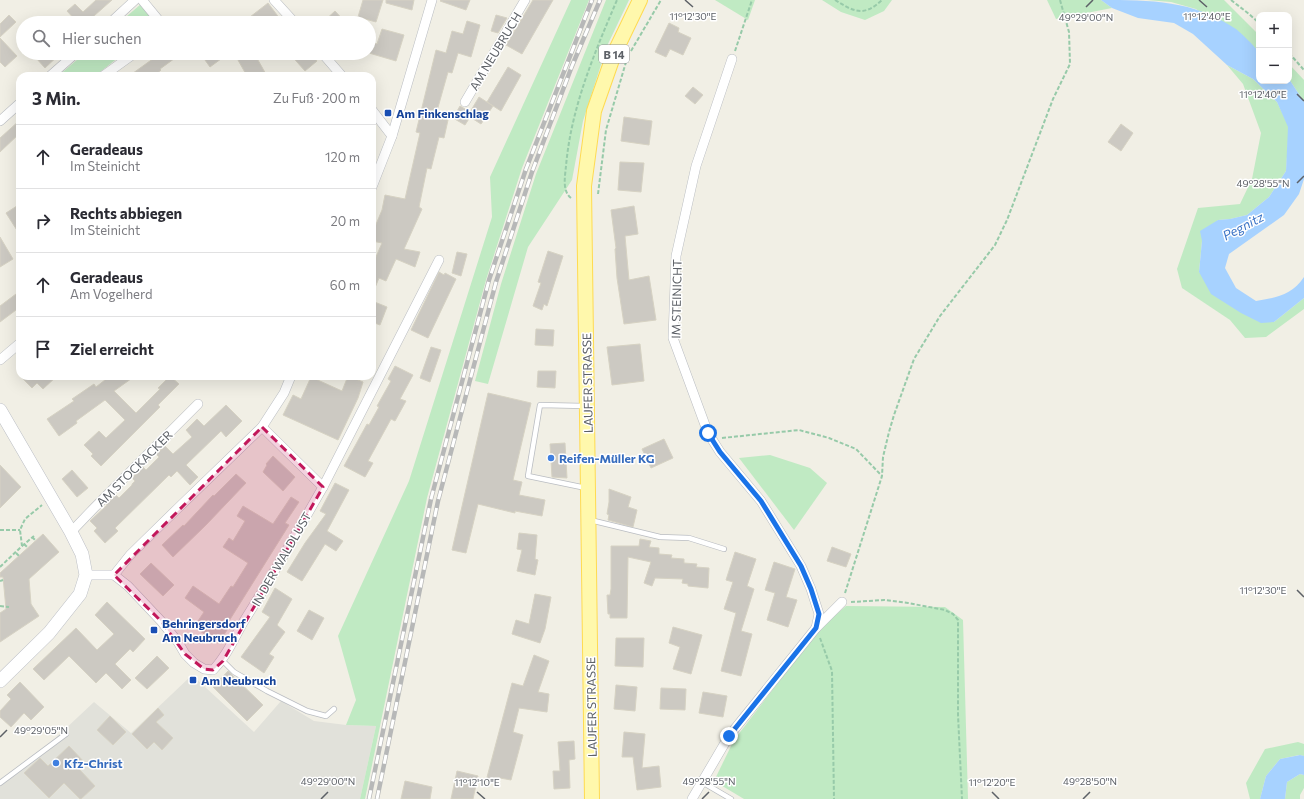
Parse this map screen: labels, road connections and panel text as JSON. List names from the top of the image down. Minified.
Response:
{"streets":{"main road":["B 14","LAUFER STRASSE"],"street":["AM NEUBRUCH","IM STEINICHT","AM STOCKACKER","IN DER WALDLUST"]},"water":["Pegnitz"],"places":{"transit":["Am Finkenschlag","Behringersdorf Am Neubruch","Am Neubruch"],"other":["Reifen-Müller KG","Kfz-Christ"]},"page":{"map_buttons":["+","−"],"search":"Hier suchen","heading":["3 Min.","Zu Fuß · 200 m"],"list":[["Geradeaus","Im Steinicht","120 m"],["Rechts abbiegen","Im Steinicht","20 m"],["Geradeaus","Am Vogelherd","60 m"],"Ziel erreicht"]},"coordinates":["11°12'30\"E","11°12'40\"E","49°29'00\"N","49°28'55\"N","49°29'05\"N","49°28'50\"N","11°12'10\"E","11°12'20\"E"]}
